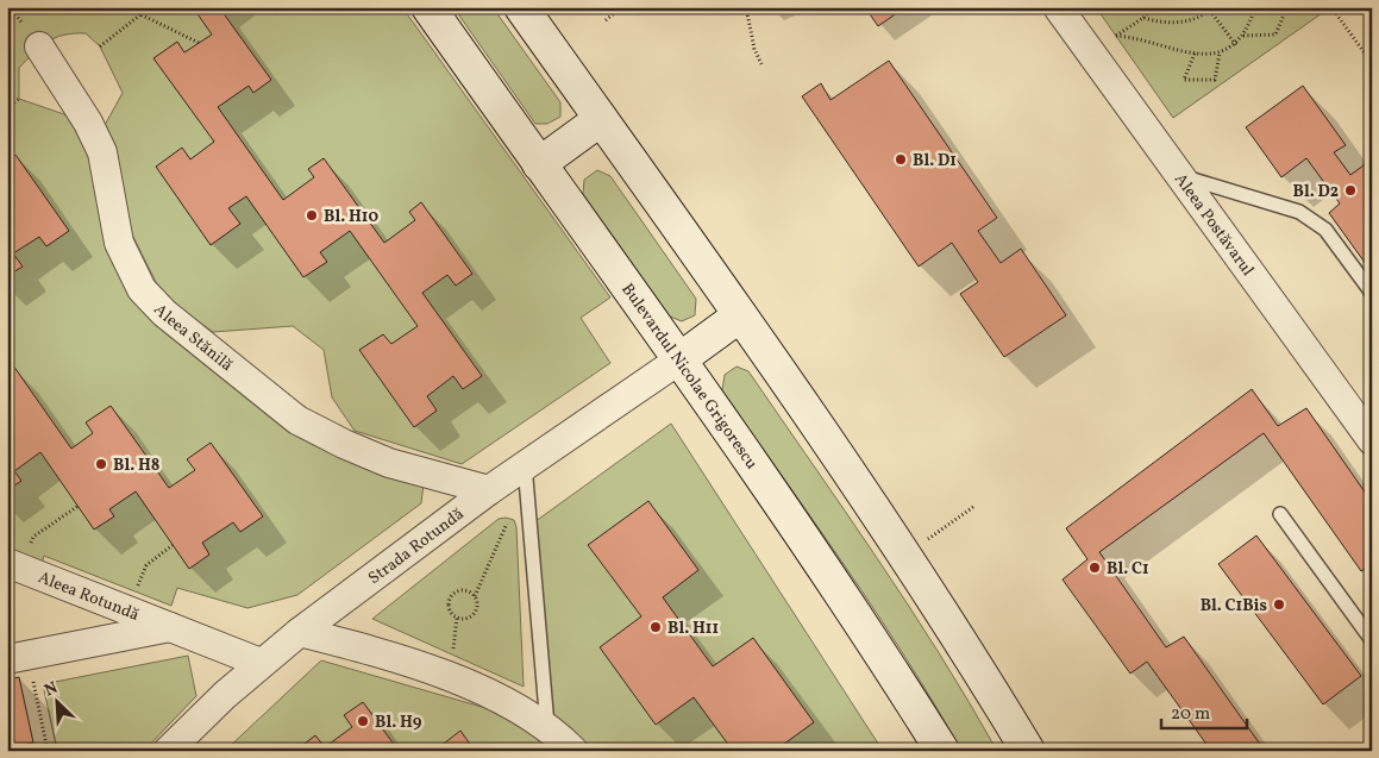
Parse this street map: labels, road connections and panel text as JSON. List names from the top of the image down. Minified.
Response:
{"streets":{"main road":["Bulevardul Nicolae Grigorescu"],"street":["Aleea Postăvarul","Aleea Stănilă","Strada Rotundă","Aleea Rotundă"]},"crossings":[["Aleea Stănilă","Strada Rotundă"],["Bulevardul Nicolae Grigorescu","Strada Rotundă"],["Strada Rotundă","Aleea Rotundă"]],"places":["Bl. D1","Bl. D2","Bl. H10","Bl. H8","Bl. C1","Bl. C1Bis","Bl. H11","Bl. H9"],"scale_bar":"20 m","north":"top left"}
